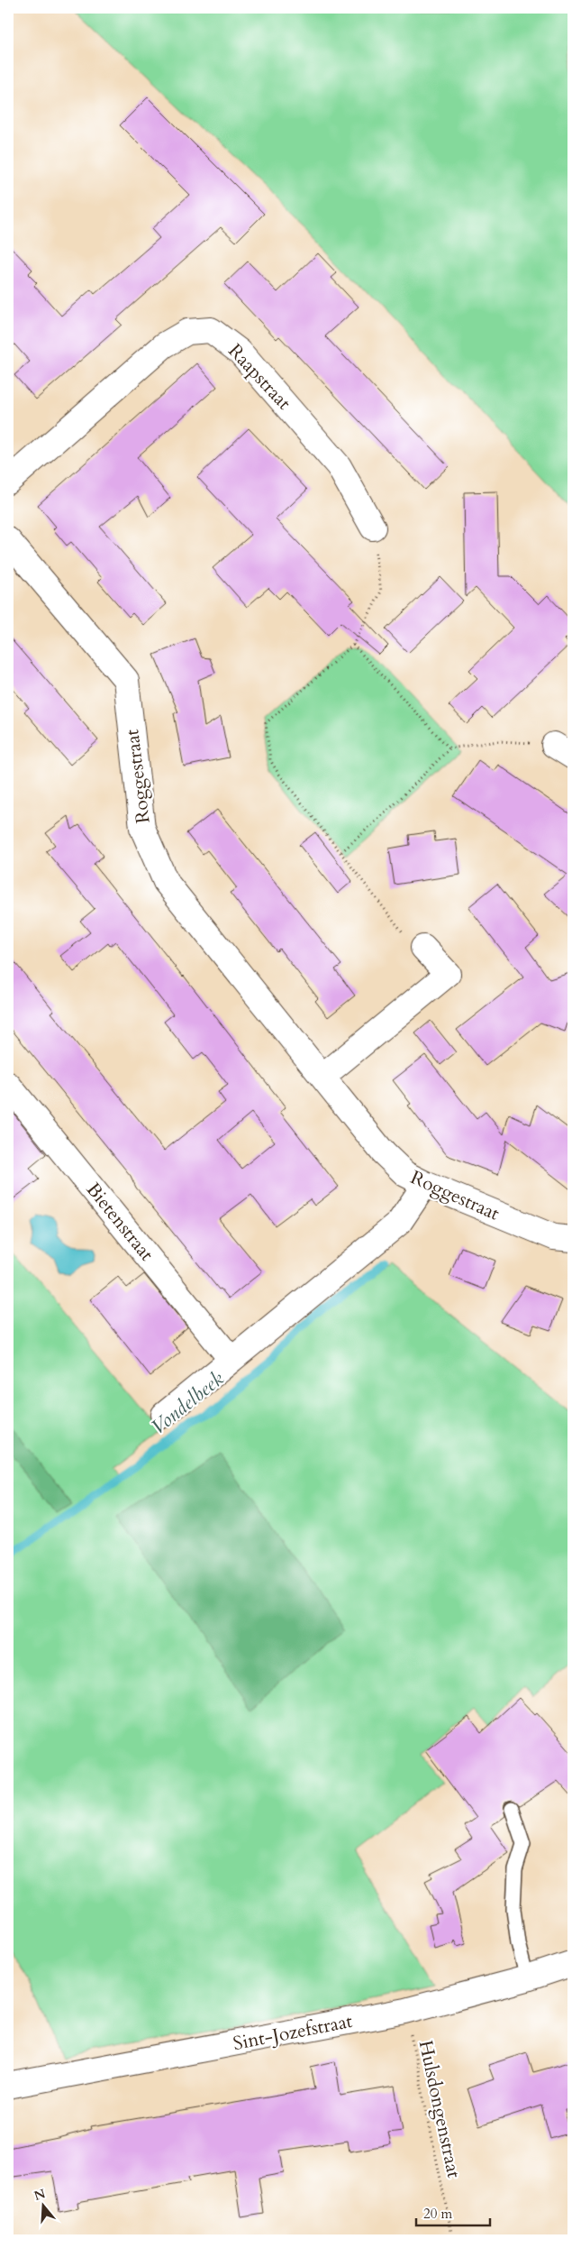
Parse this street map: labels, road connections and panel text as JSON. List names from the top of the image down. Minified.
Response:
{"streets":{"street":["Raapstraat","Roggestraat","Bietenstraat","Sint-Jozefstraat"],"path":["Hulsdongenstraat"]},"crossings":[["Sint-Jozefstraat","Hulsdongenstraat"]],"water":["Vondelbeek"],"scale_bar":"20 m","north":"top"}
